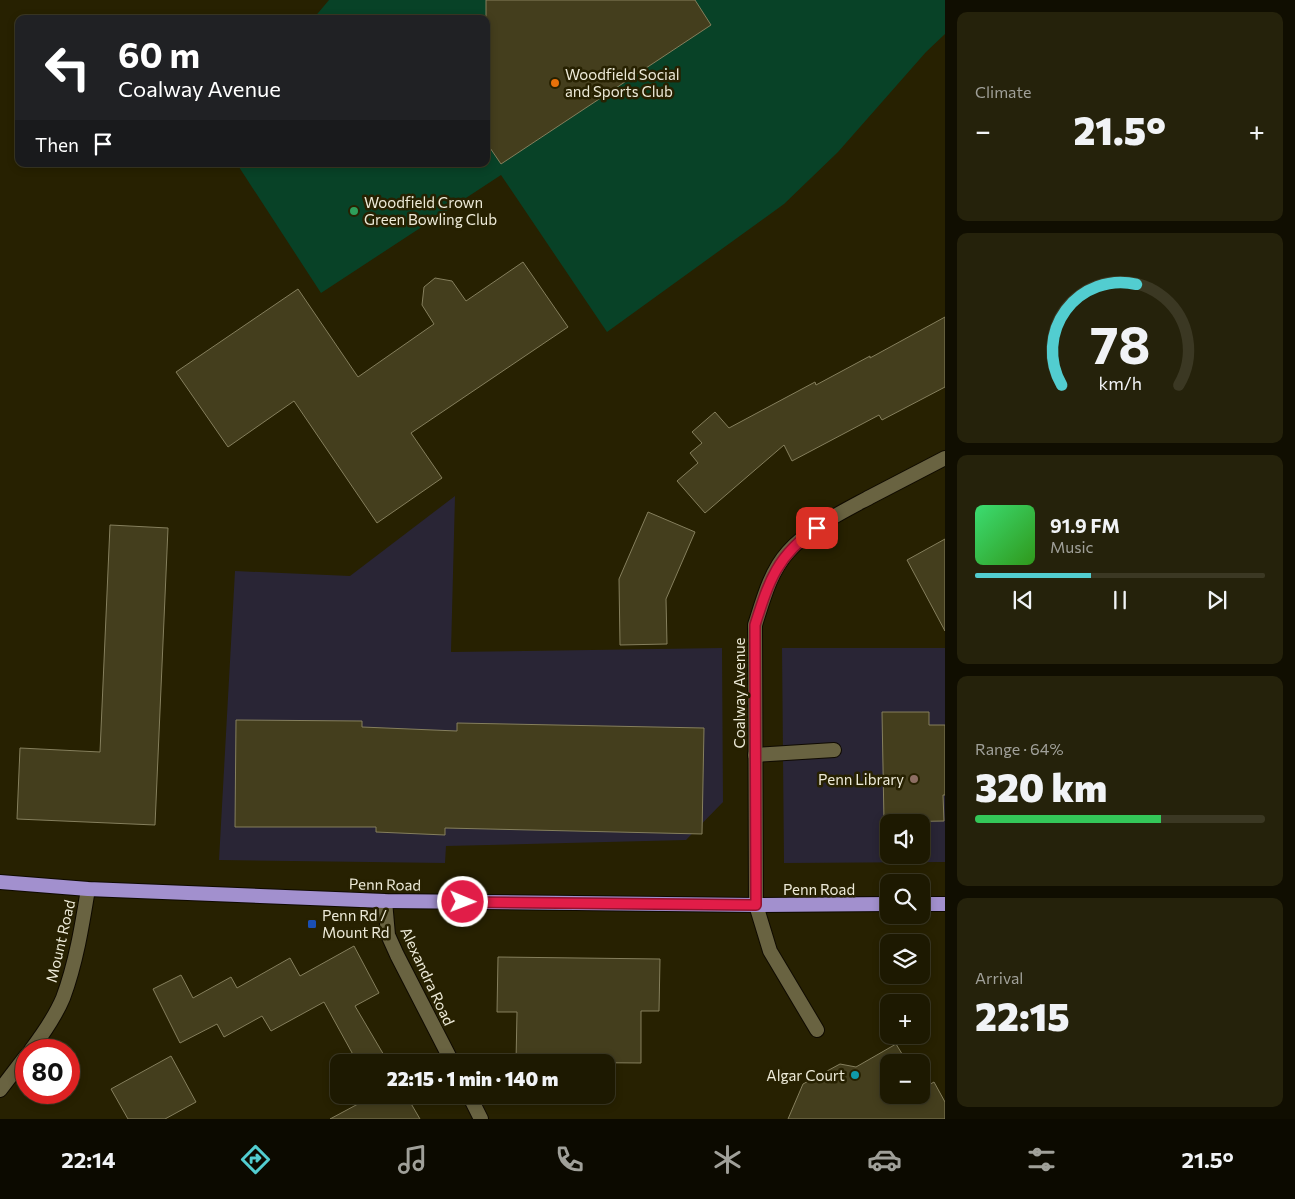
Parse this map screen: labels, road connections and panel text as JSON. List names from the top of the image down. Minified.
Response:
{"streets":{"highway":["Penn Road"],"street":["Coalway Avenue","Mount Road","Alexandra Road"]},"crossings":[["Coalway Avenue","Penn Road"],["Penn Road","Mount Road"],["Penn Road","Alexandra Road"]],"places":{"other":["Woodfield Social and Sports Club","Woodfield Crown Green Bowling Club","Penn Library","Algar Court"],"transit":["Penn Rd / Mount Rd"]},"page":{"tile":["Climate",["Range · 64%","320 km"],["Arrival","22:15"]],"turn":["60 m","Coalway Avenue"],"heat":["−","21.5°","+"],"then":"Then","song":["91.9 FM","Music"],"map_buttons":["+","−"],"limit":"80","trip":"22:15 · 1 min · 140 m","tabs":["22:14","21.5°"],"gauge":["78","km/h"]}}
